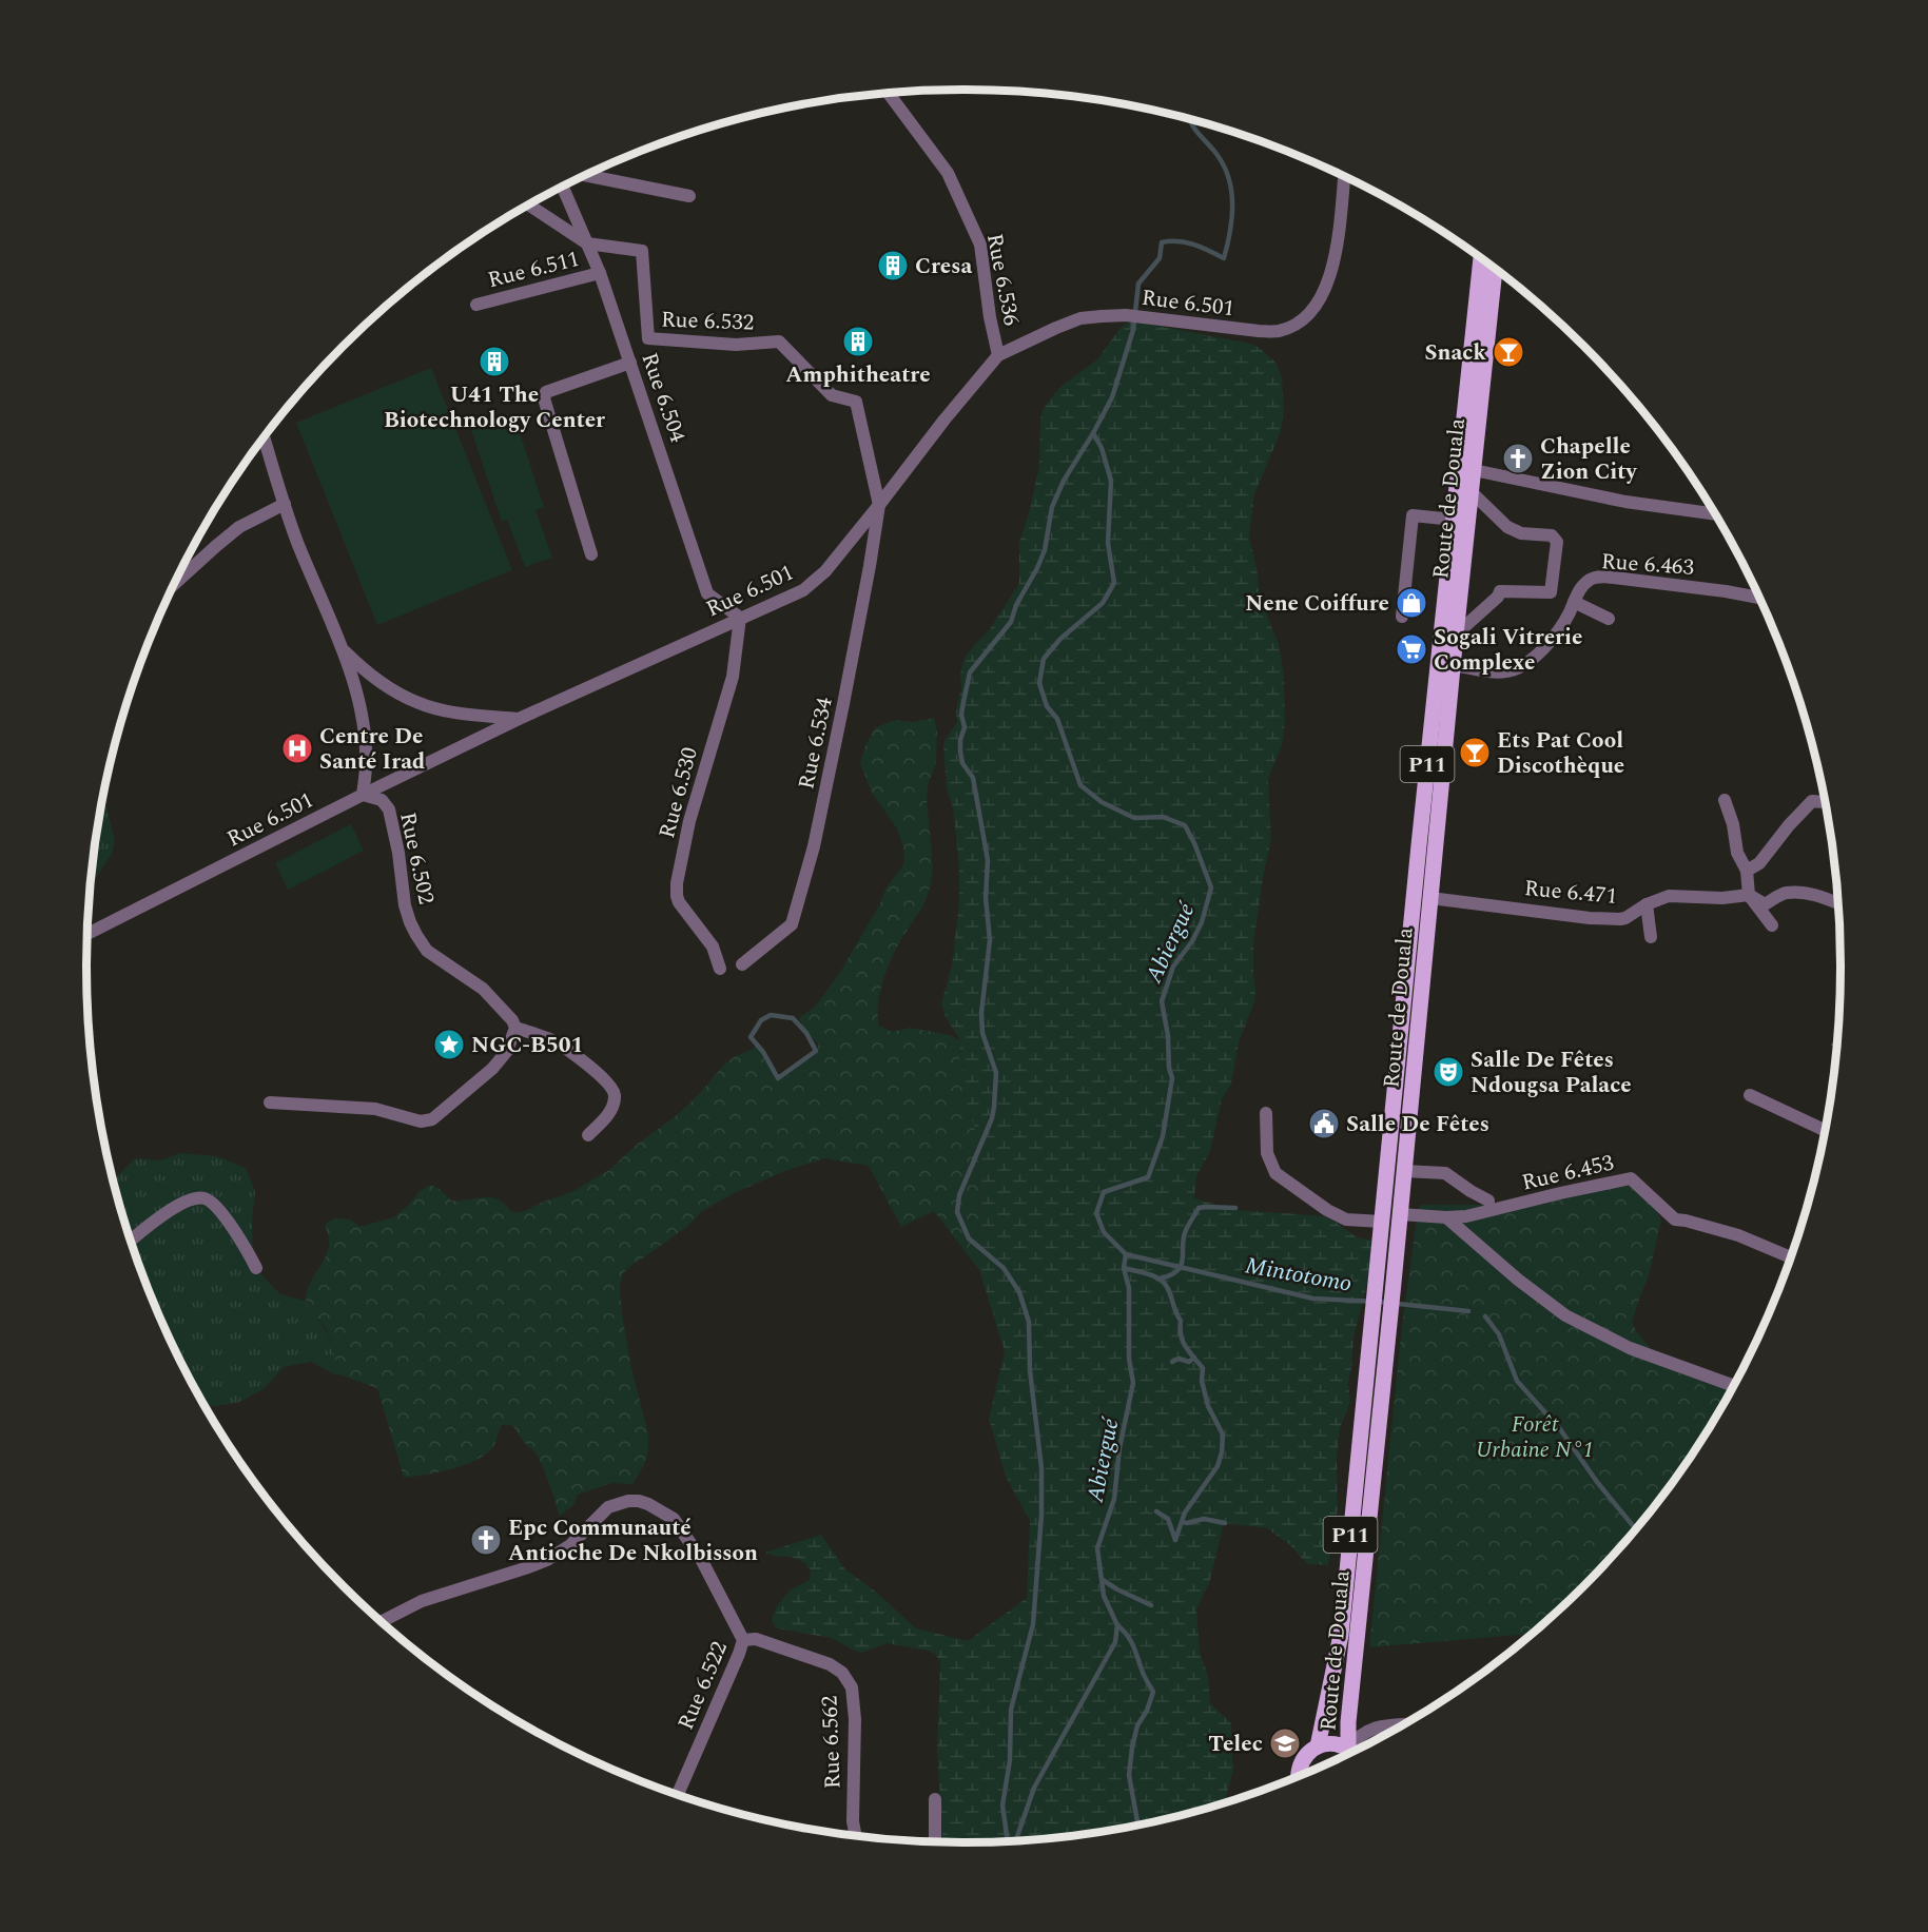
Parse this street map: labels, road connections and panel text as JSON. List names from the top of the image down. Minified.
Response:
{"streets":{"main road":["Route de Douala","P11"],"street":["Rue 6.511","Rue 6.536","Rue 6.501","Rue 6.532","Rue 6.504","Rue 6.463","Rue 6.534","Rue 6.530","Rue 6.502","Rue 6.471","Rue 6.453","Rue 6.522","Rue 6.562"]},"crossings":[["Rue 6.511","Rue 6.504"],["Rue 6.536","Rue 6.501"],["Rue 6.501","Rue 6.532"],["Rue 6.501","Rue 6.504"],["Rue 6.501","Rue 6.534"],["Rue 6.501","Rue 6.530"],["Rue 6.501","Rue 6.502"],["Rue 6.532","Rue 6.504"],["Rue 6.532","Rue 6.534"],["Rue 6.504","Rue 6.530"],["Route de Douala","Rue 6.463"],["Route de Douala","Rue 6.471"],["Route de Douala","Rue 6.453"],["Rue 6.522","Rue 6.562"]],"water":["Abiergué","Mintotomo"],"parks":["Forêt Urbaine N°1"],"places":{"building":["Cresa","Amphitheatre","U41 The Biotechnology Center"],"bar":["Snack","Ets Pat Cool Discothèque"],"church":["Chapelle Zion City","Epc Communauté Antioche De Nkolbisson"],"shop":["Nene Coiffure"],"supermarket":["Sogali Vitrerie Complexe"],"hospital":["Centre De Santé Irad"],"place":["NGC-B501"],"theatre":["Salle De Fêtes Ndougsa Palace"],"public building":["Salle De Fêtes"],"school or university":["Telec"]}}
